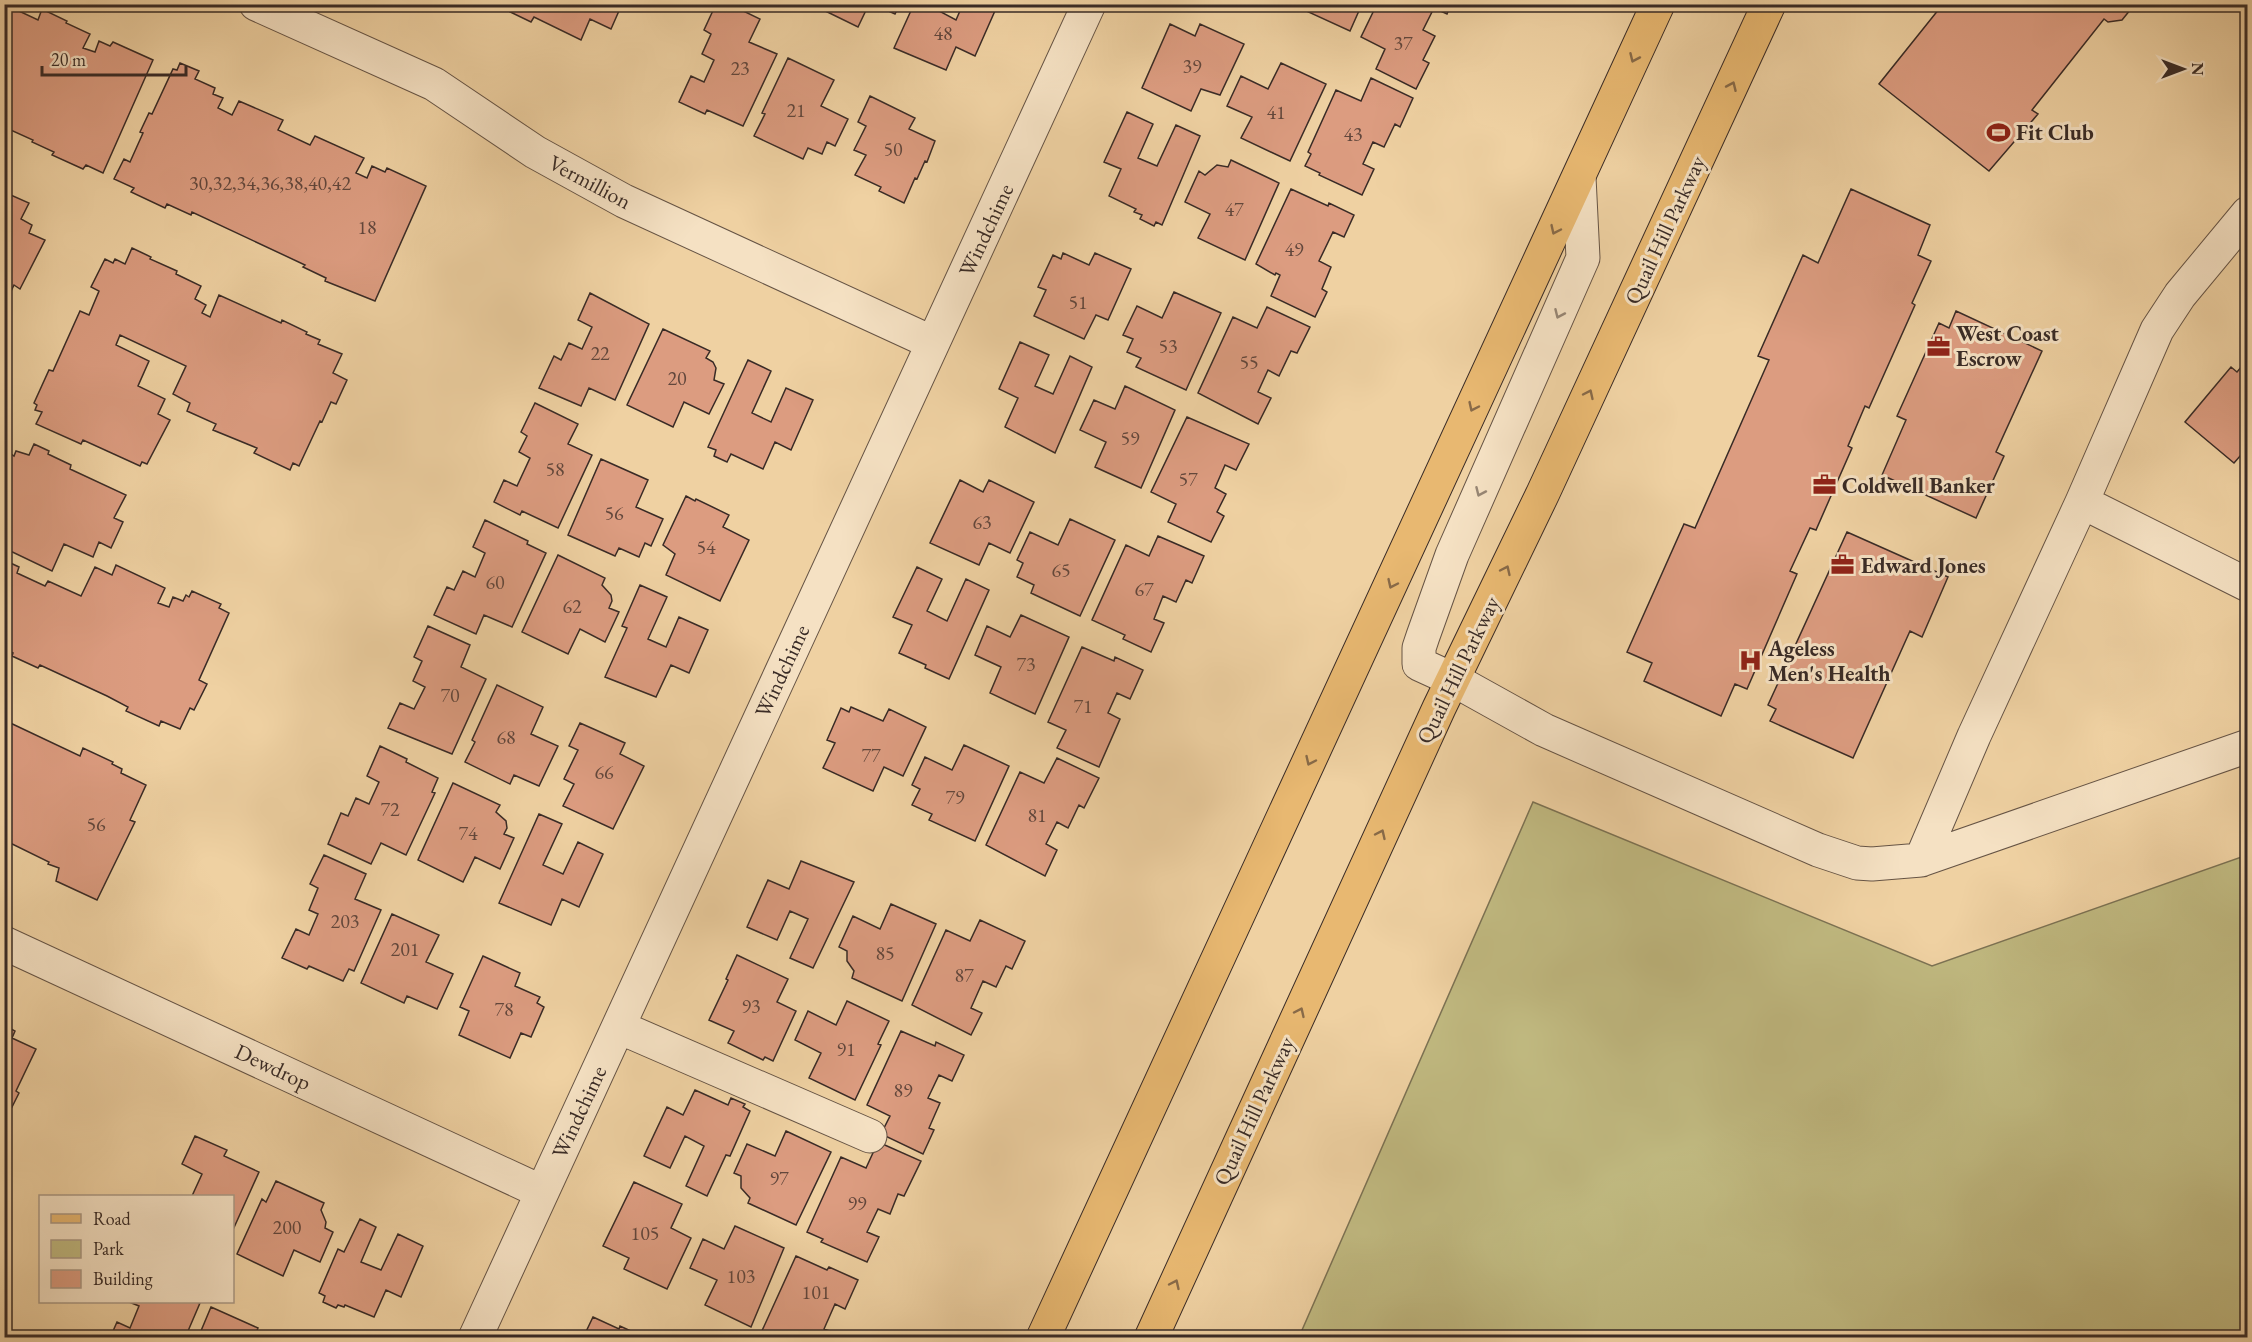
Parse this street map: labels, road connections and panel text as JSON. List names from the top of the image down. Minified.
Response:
{"streets":{"main road":["Quail Hill Parkway"],"street":["Vermillion","Windchime","Dewdrop"]},"crossings":[["Vermillion","Windchime"],["Windchime","Dewdrop"]],"places":{"sports":["Fit Club"],"office":["West Coast Escrow","Coldwell Banker","Edward Jones"],"hospital":["Ageless Men's Health"]},"house_numbers":["48","37","39","23","21","41","43","50","30,32,34,36,38,40,42","47","18","49","51","53","22","55","20","59","58","57","56","63","54","65","60","67","62","73","70","71","68","77","66","79","72","81","56","74","203","201","85","87","93","78","91","89","97","99","200","105","103","101"],"legend":["Road","Park","Building"],"scale_bar":"20 m","north":"right"}
